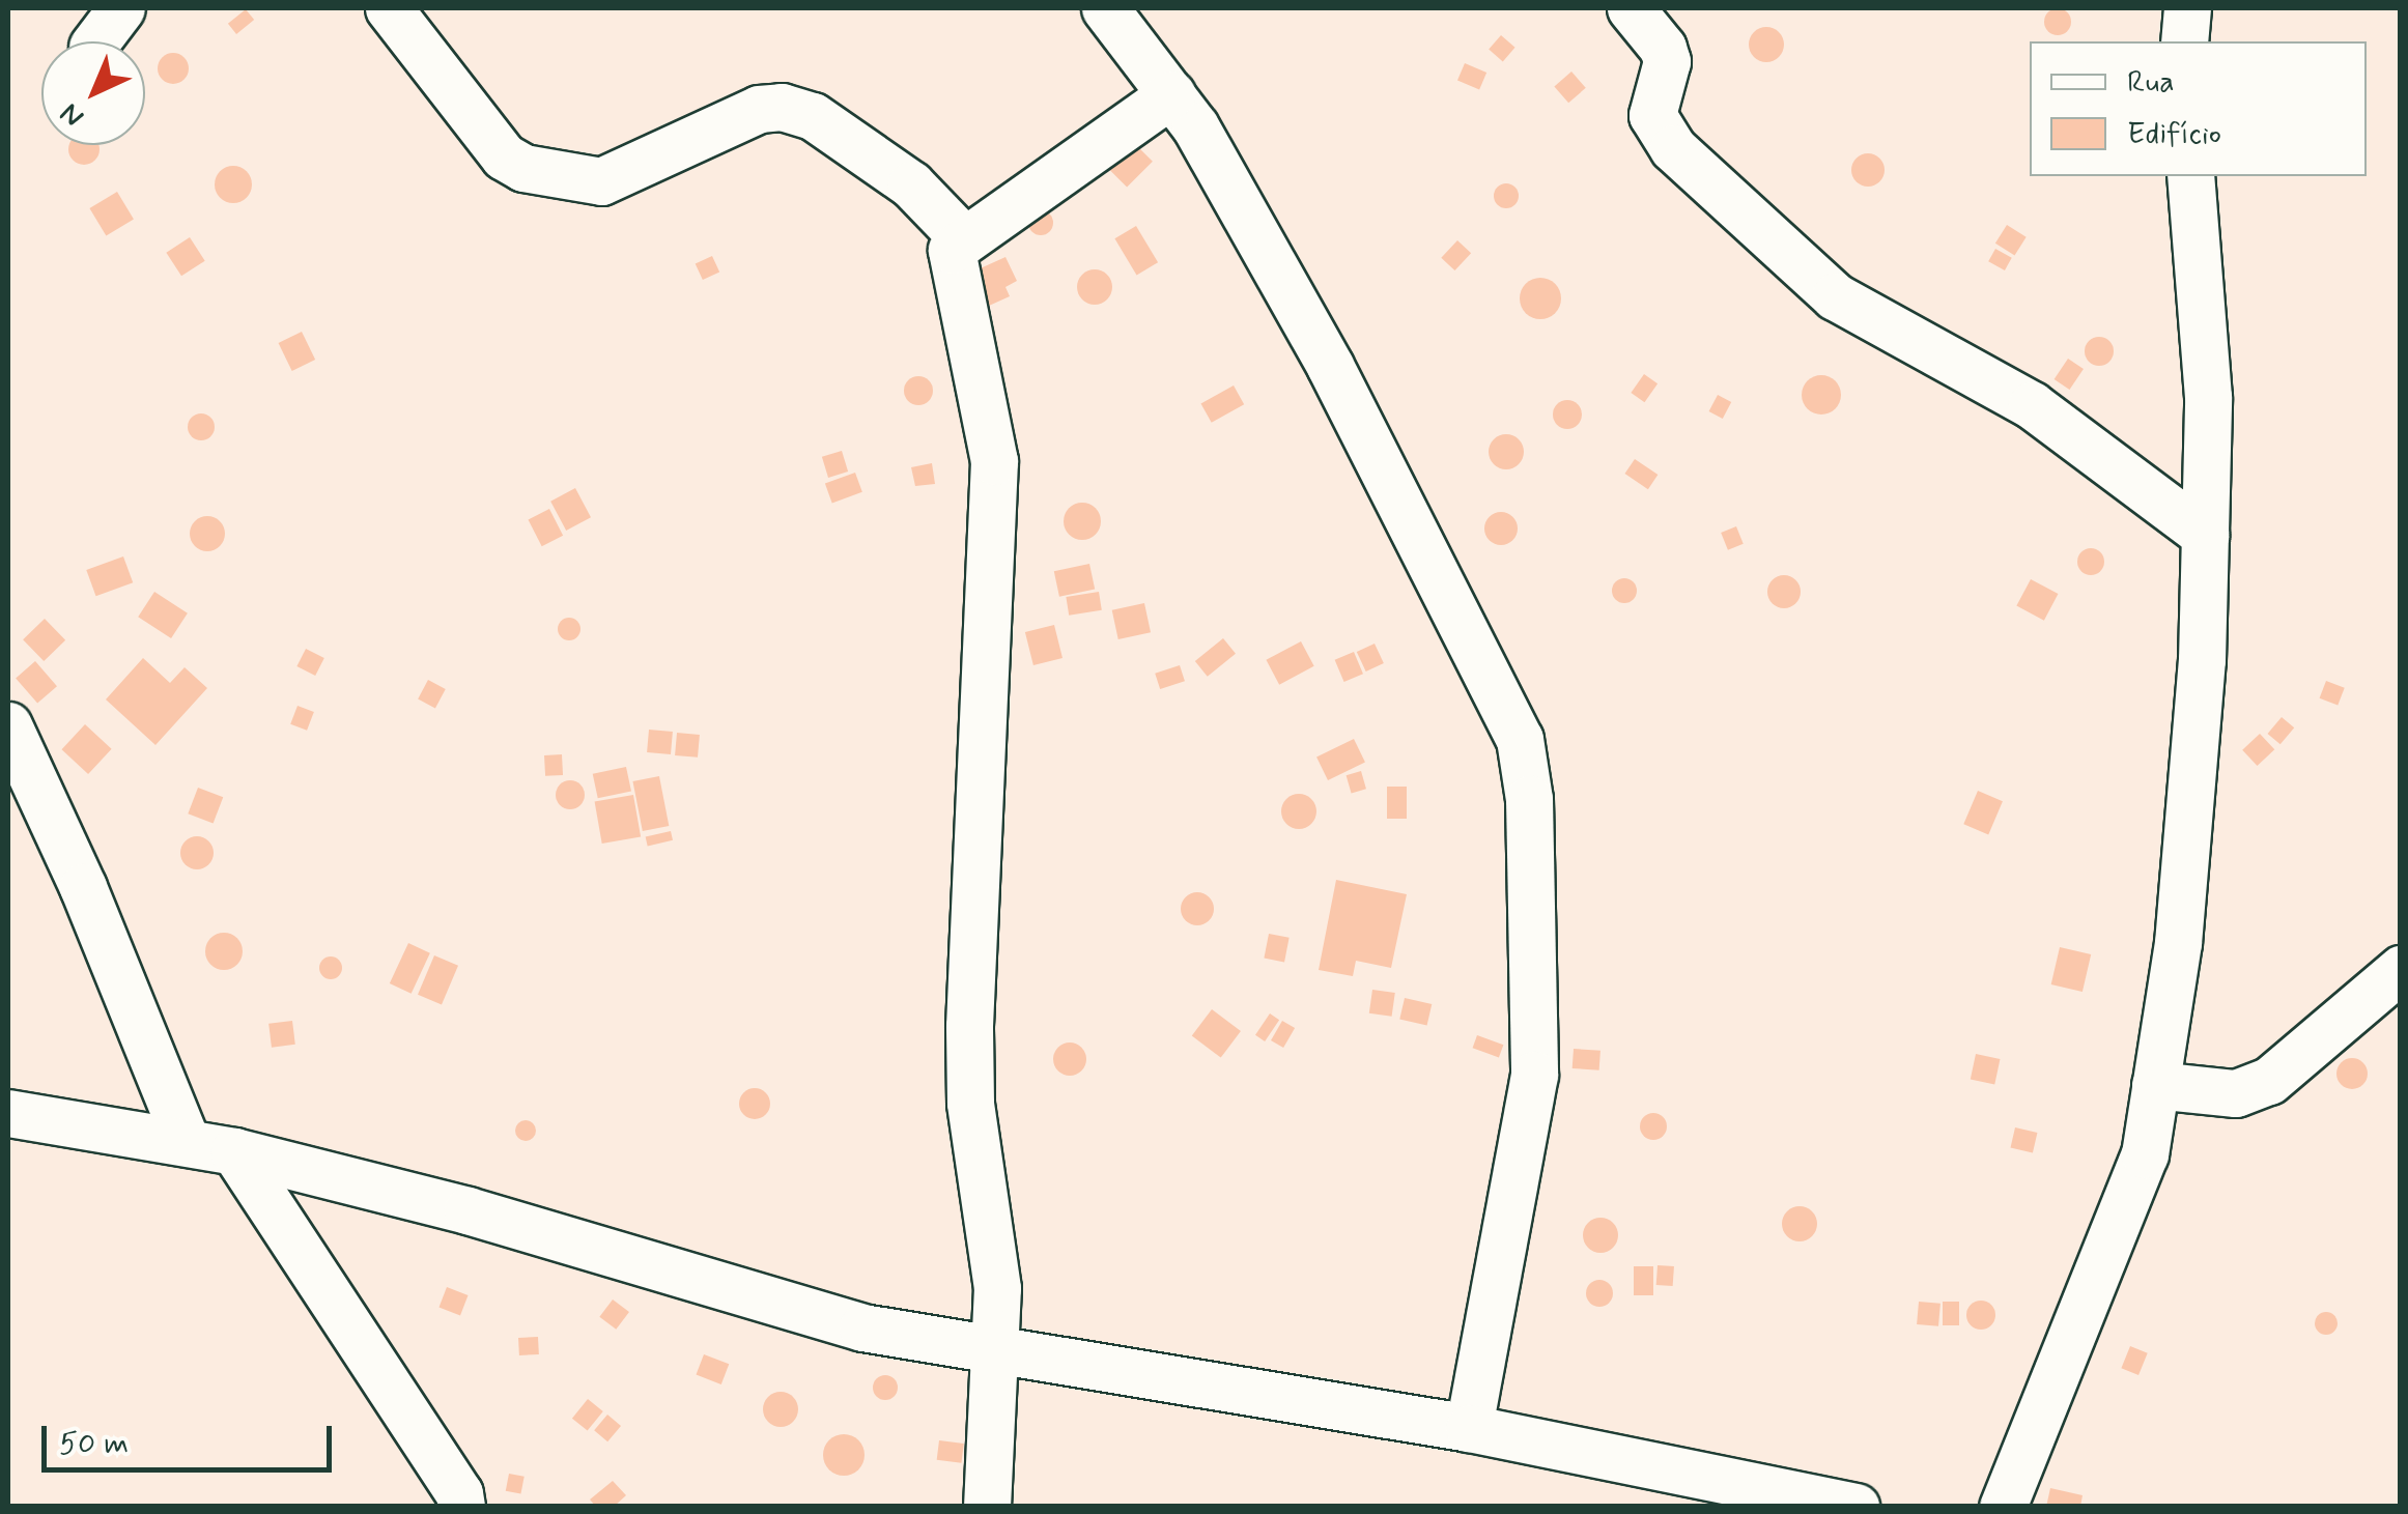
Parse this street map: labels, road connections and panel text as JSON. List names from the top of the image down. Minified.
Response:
{"legend":["Rua","Edifício"],"scale_bar":"50 m","north":"bottom left"}
